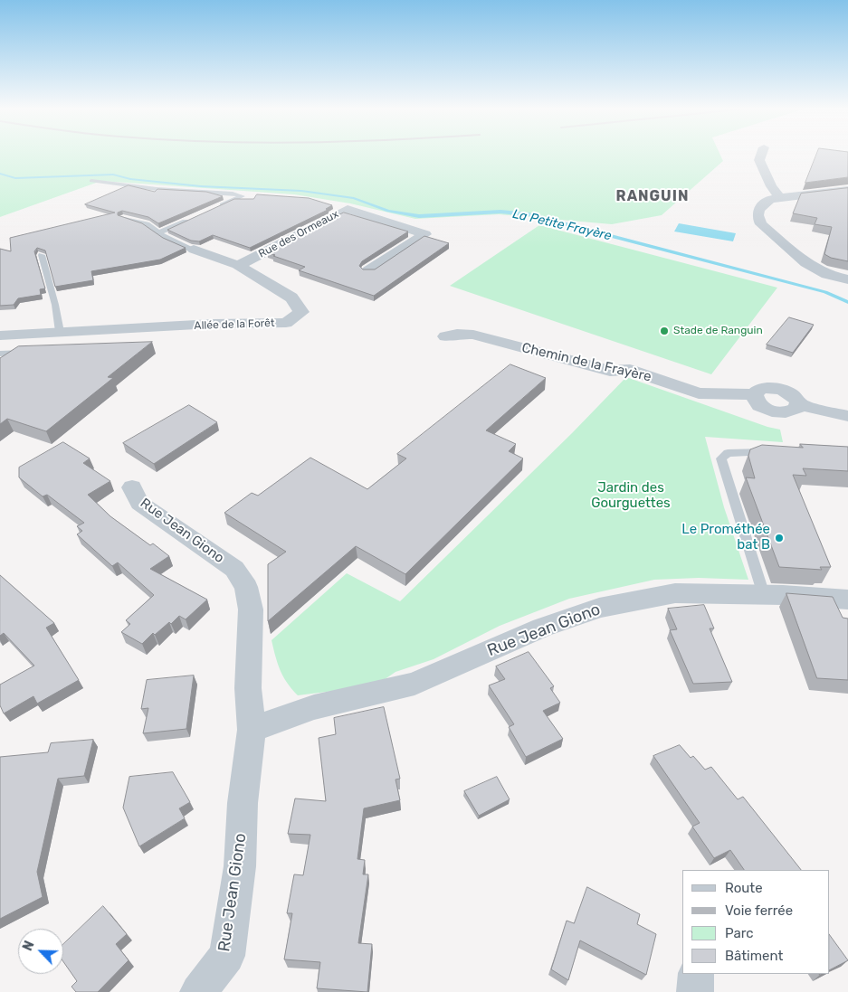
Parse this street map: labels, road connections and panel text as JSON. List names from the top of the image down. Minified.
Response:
{"streets":{"street":["Rue des Ormeaux","Allée de la Forêt","Chemin de la Frayère","Rue Jean Giono"]},"crossings":[["Rue des Ormeaux","Allée de la Forêt"]],"districts":["RANGUIN"],"water":["La Petite Frayère"],"parks":["Jardin des Gourguettes"],"places":["Stade de Ranguin","Le Prométhée bat B"],"legend":["Route","Voie ferrée","Parc","Bâtiment"],"north":"top left"}
